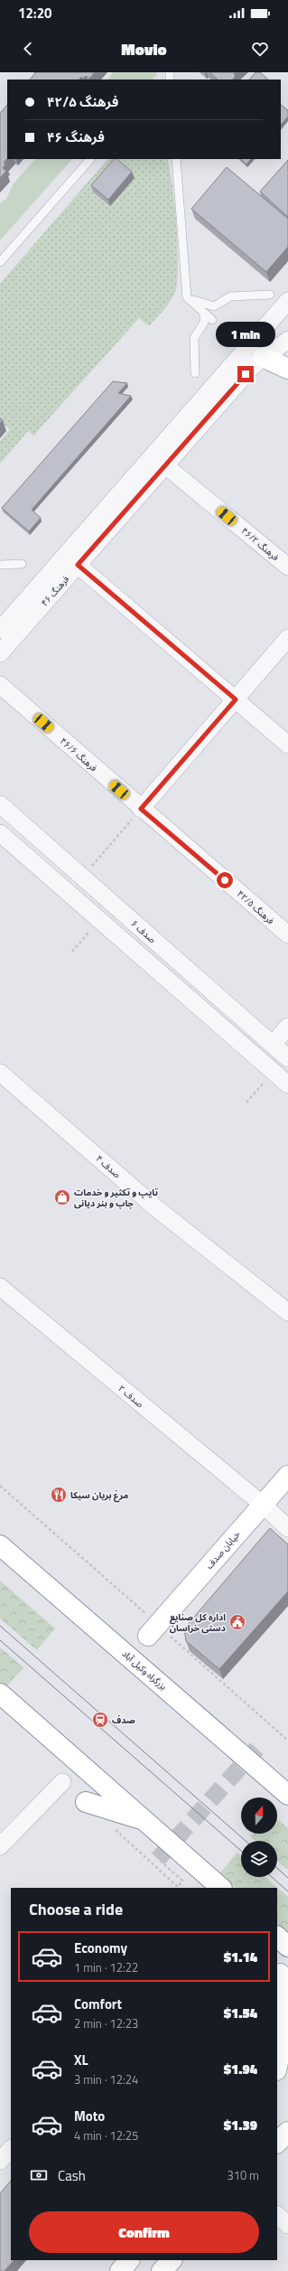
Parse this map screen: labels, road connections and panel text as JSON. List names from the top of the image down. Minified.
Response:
{"streets":{"main road":["خیابان صدف","بزرگراه وکیل آباد"],"street":["فرهنگ ۴۶/۲","فرهنگ ۴۶","فرهنگ ۴۶/۶","فرهنگ ۴۲/۵","صدف ۶","صدف ۴","صدف ۲"]},"crossings":[["فرهنگ ۴۶/۲","فرهنگ ۴۶"],["فرهنگ ۴۶/۶","فرهنگ ۴۲/۵"],["صدف ۲","خیابان صدف"]],"places":{"shop":["تایپ و تکثیر و خدمات چاپ و بنر دیانی"],"restaurant":["مرغ بریان سیکا"],"public building":["اداره کل صنایع دستی خراسان"],"station":["صدف"]},"north":"top","page":{"status":"12:20","header":"Movio","banner":["فرهنگ ۴۲/۵","فرهنگ ۴۶"],"bubble":"1 min","heading":"Choose a ride","list":[{"name":"Economy","note":"1 min · 12:22","value":"$1.14"},{"name":"Comfort","note":"2 min · 12:23","value":"$1.54"},{"name":"XL","note":"3 min · 12:24","value":"$1.94"},{"name":"Moto","note":"4 min · 12:25","value":"$1.39"}],"pay":["Cash","310 m"],"buttons":"Confirm"}}
